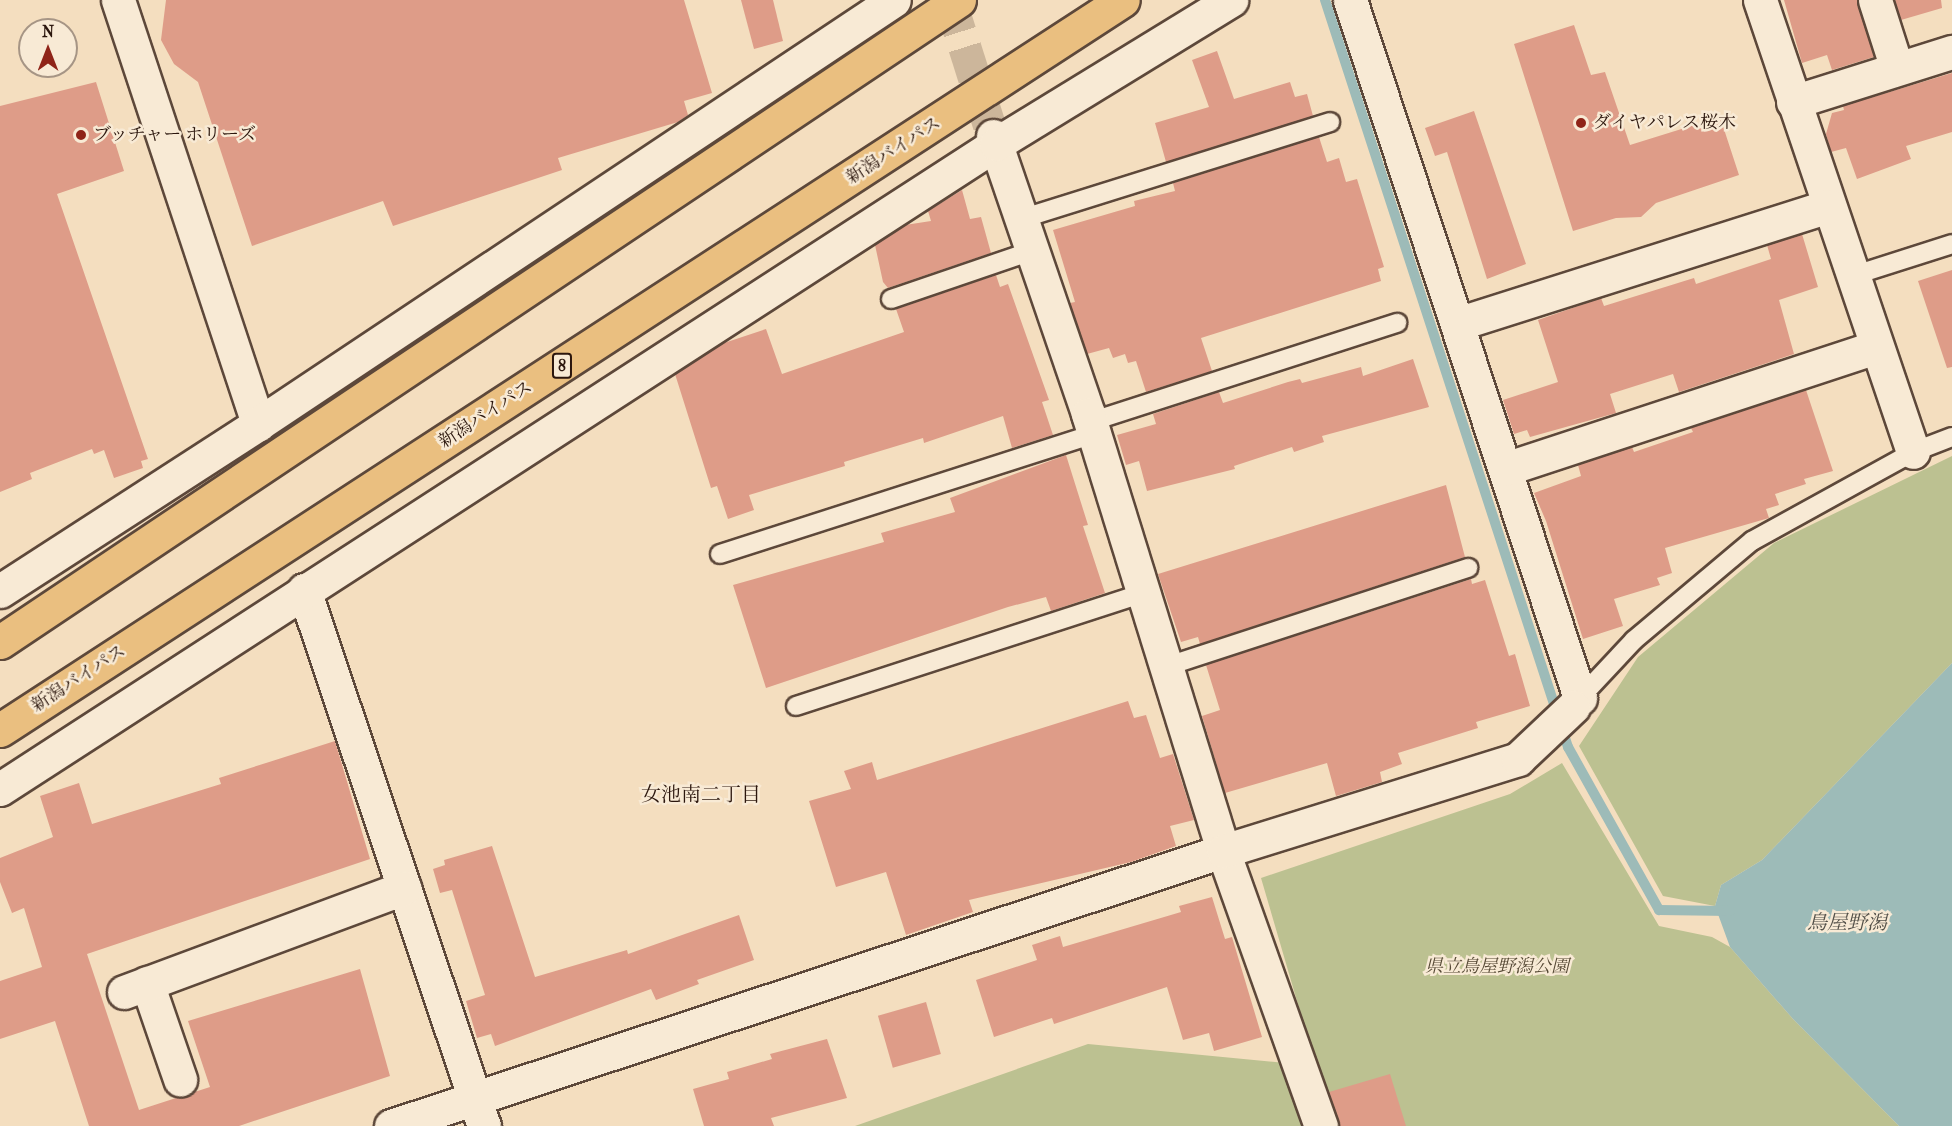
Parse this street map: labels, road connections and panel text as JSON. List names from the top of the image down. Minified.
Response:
{"streets":{"highway":["新潟バイパス","8"]},"districts":["女池南二丁目"],"water":["鳥屋野潟"],"parks":["県立鳥屋野潟公園"],"places":["ダイヤパレス桜木","ブッチャー ホリーズ"],"north":"top"}
